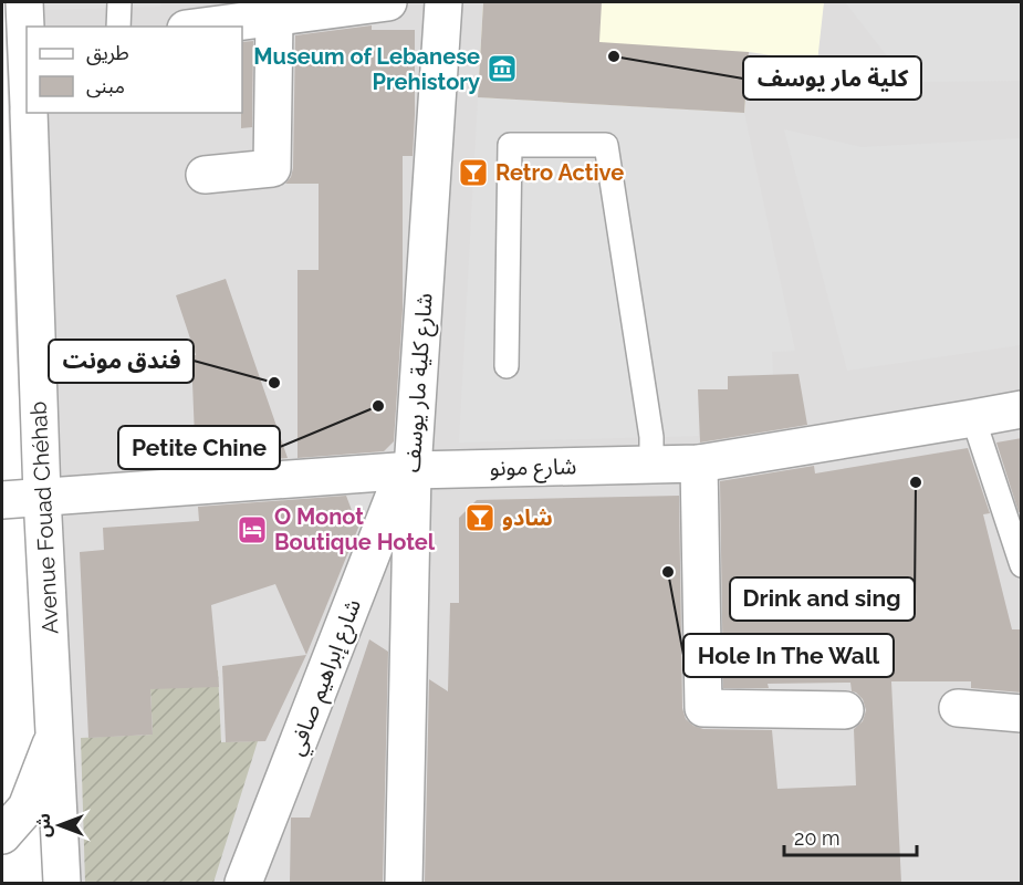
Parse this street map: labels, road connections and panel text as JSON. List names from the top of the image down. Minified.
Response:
{"streets":{"street":["شارع كلية مار يوسف","شارع مونو","Avenue Fouad Chéhab","شارع إبراهيم صافي"]},"crossings":[["شارع كلية مار يوسف","شارع مونو"],["شارع كلية مار يوسف","شارع إبراهيم صافي"],["شارع مونو","Avenue Fouad Chéhab"],["شارع مونو","شارع إبراهيم صافي"]],"places":{"other":["كلية مار يوسف","فندق مونت","Petite Chine","Drink and sing","Hole In The Wall"],"museum":["Museum of Lebanese Prehistory"],"bar":["Retro Active","شادو"],"hotel":["O Monot Boutique Hotel"]},"legend":["طريق","مبنى"],"scale_bar":"20 m","north":"left"}
